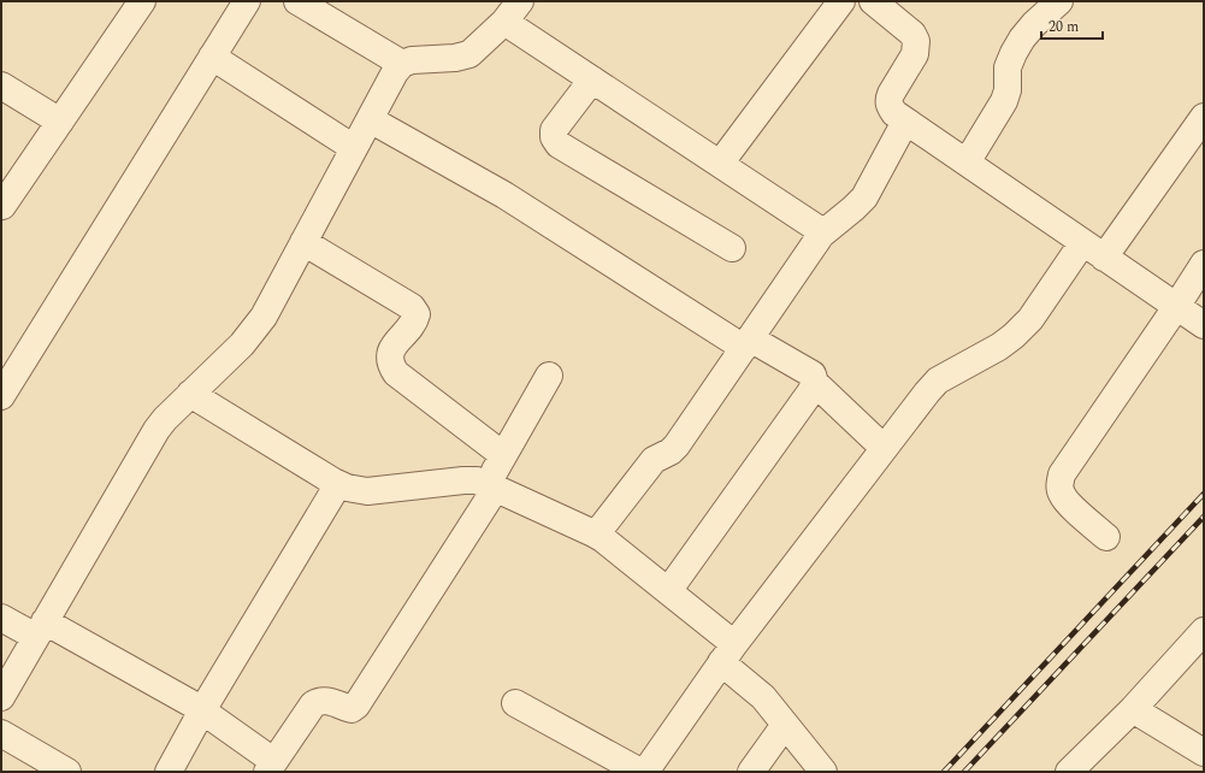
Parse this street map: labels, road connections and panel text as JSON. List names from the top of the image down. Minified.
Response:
{"scale_bar":"20 m"}
